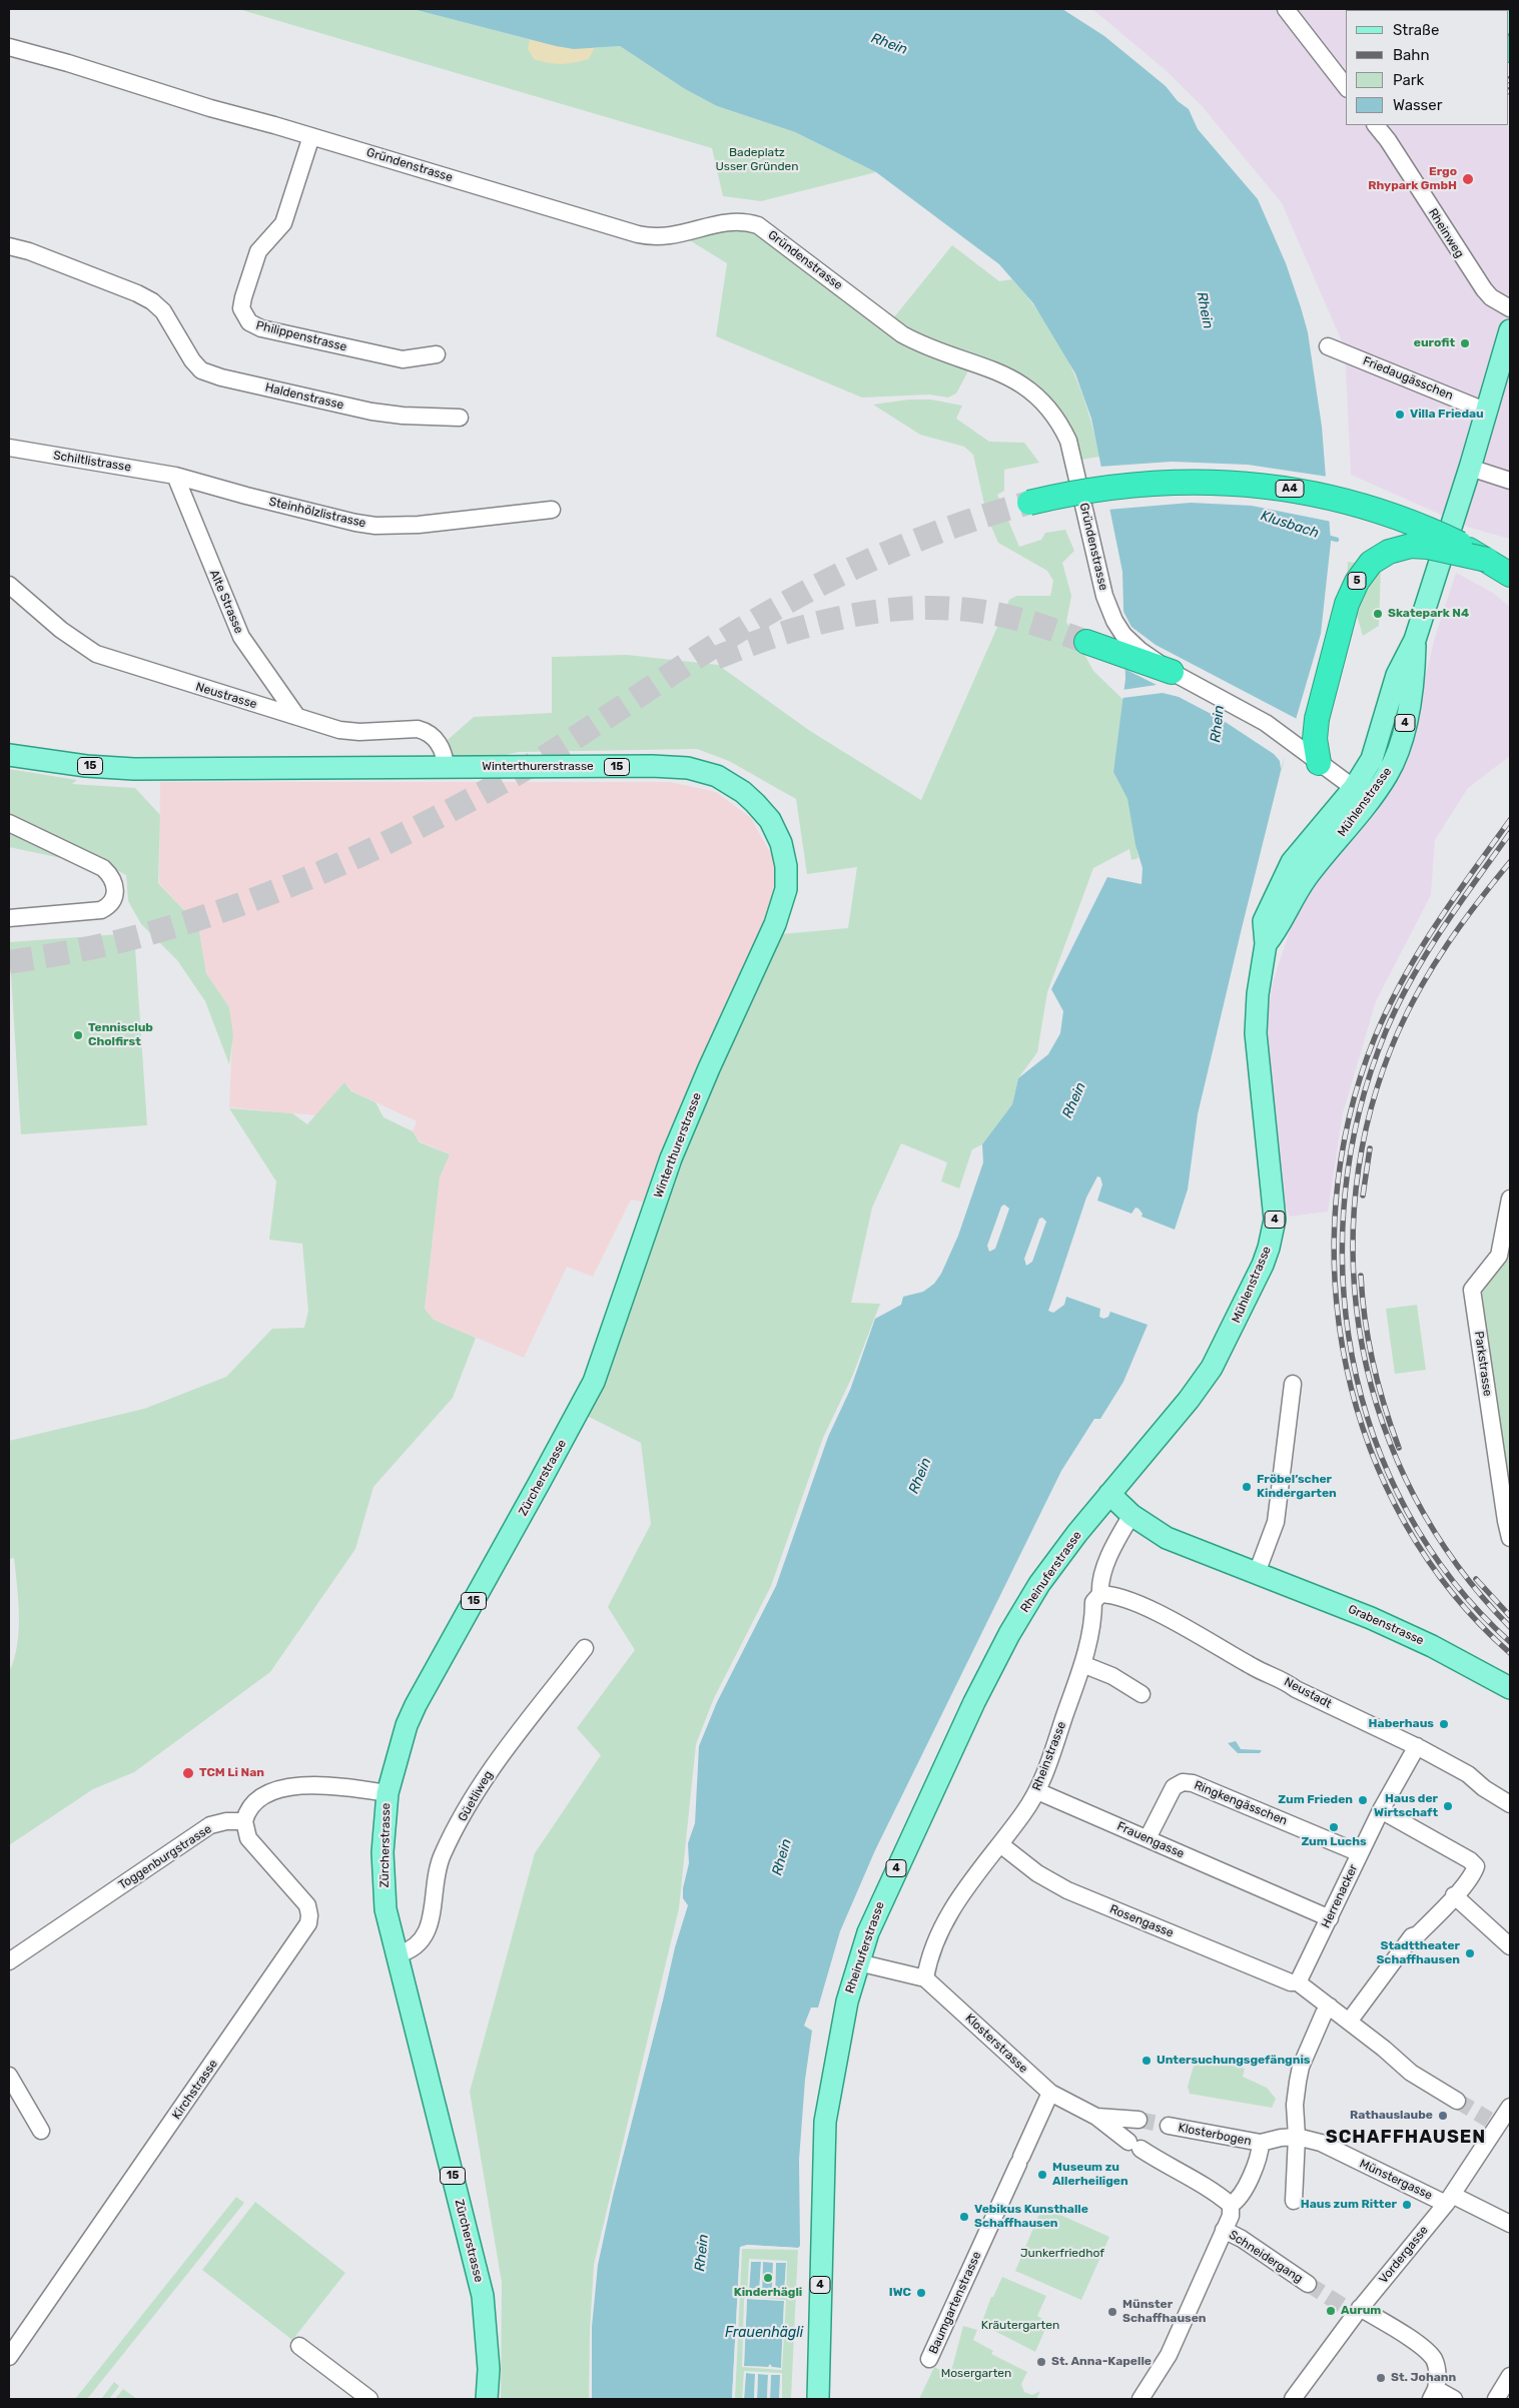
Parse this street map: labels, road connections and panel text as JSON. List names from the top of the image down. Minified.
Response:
{"streets":{"highway":["A4","5"],"main road":["4","15","Winterthurerstrasse","Mühlenstrasse","Zürcherstrasse","Rheinuferstrasse","Grabenstrasse"],"street":["Gründenstrasse","Rheinweg","Philippenstrasse","Friedaugässchen","Haldenstrasse","Schiltlistrasse","Steinhölzlistrasse","Alte Strasse","Neustrasse","Parkstrasse","Neustadt","Rheinstrasse","Güetliweg","Ringkengässchen","Frauengasse","Toggenburgstrasse","Herrenacker","Rosengasse","Klosterstrasse","Kirchstrasse","Klosterbogen","Münstergasse","Vordergasse","Schneidergang","Baumgartenstrasse"]},"crossings":[["Gründenstrasse","Philippenstrasse"],["Gründenstrasse","5"],["Gründenstrasse","Mühlenstrasse"],["Friedaugässchen","Mühlenstrasse"],["Schiltlistrasse","Steinhölzlistrasse"],["Schiltlistrasse","Alte Strasse"],["A4","5"],["Steinhölzlistrasse","Alte Strasse"],["Alte Strasse","Neustrasse"],["Neustrasse","Winterthurerstrasse"],["Winterthurerstrasse","Zürcherstrasse"],["Mühlenstrasse","Rheinuferstrasse"],["Mühlenstrasse","Grabenstrasse"],["Zürcherstrasse","Güetliweg"],["Rheinuferstrasse","Grabenstrasse"],["Rheinuferstrasse","Klosterstrasse"],["Grabenstrasse","Rheinstrasse"],["Neustadt","Rheinstrasse"],["Neustadt","Herrenacker"],["Rheinstrasse","Frauengasse"],["Rheinstrasse","Rosengasse"],["Rheinstrasse","Klosterstrasse"],["Ringkengässchen","Frauengasse"],["Ringkengässchen","Herrenacker"],["Frauengasse","Herrenacker"],["Toggenburgstrasse","Kirchstrasse"],["Herrenacker","Rosengasse"],["Klosterstrasse","Baumgartenstrasse"],["Klosterbogen","Münstergasse"],["Münstergasse","Vordergasse"]],"districts":["SCHAFFHAUSEN"],"water":["Rhein","Klusbach","Frauenhägli"],"parks":["Badeplatz Usser Gründen","Junkerfriedhof","Kräutergarten","Mosergarten"],"places":["Ergo Rhypark GmbH","eurofit","Villa Friedau","Skatepark N4","Tennisclub Cholfirst","Fröbel’scher Kindergarten","Haberhaus","TCM Li Nan","Zum Frieden","Haus der Wirtschaft","Zum Luchs","Stadttheater Schaffhausen","Untersuchungsgefängnis","Rathauslaube","Museum zu Allerheiligen","Haus zum Ritter","Vebikus Kunsthalle Schaffhausen","Kinderhägli","IWC","Aurum","Münster Schaffhausen","St. Anna-Kapelle","St. Johann"],"legend":["Straße","Bahn","Park","Wasser"]}
